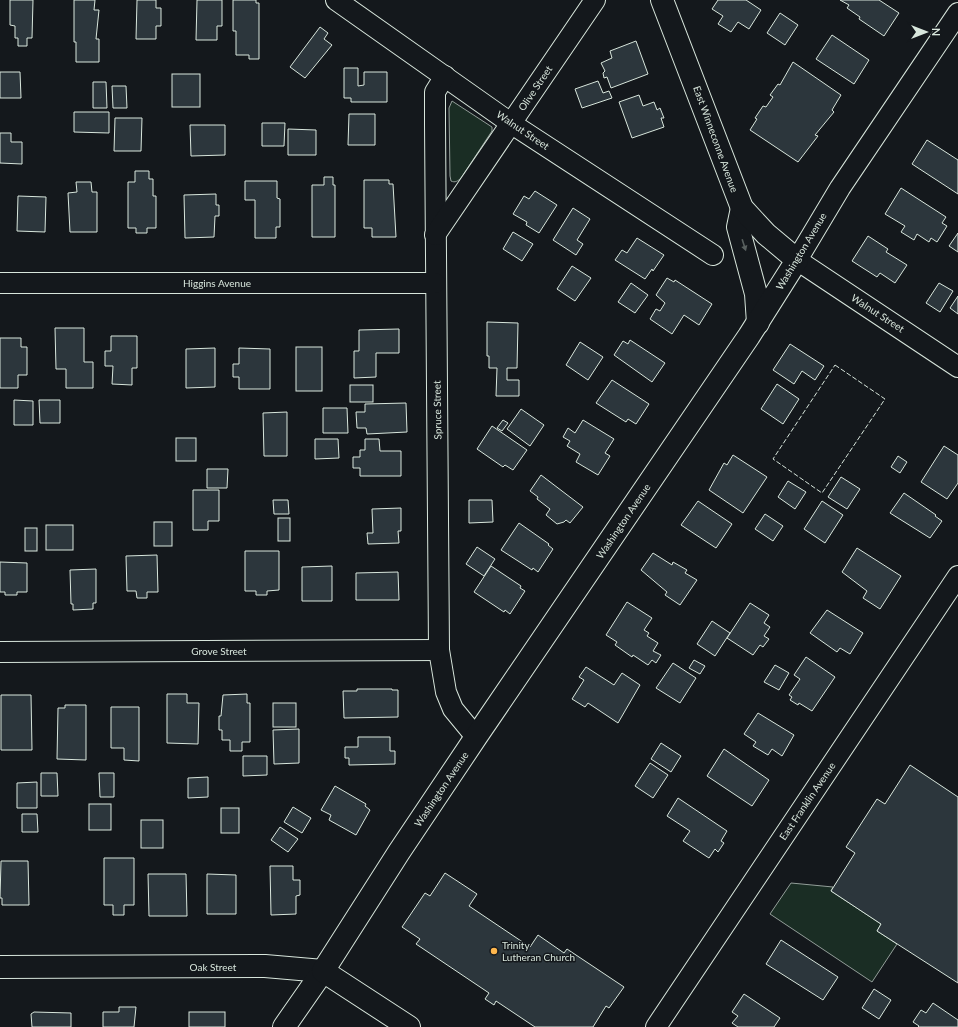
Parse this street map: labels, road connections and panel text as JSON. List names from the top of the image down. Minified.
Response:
{"streets":{"main road":["East Winneconne Avenue","Washington Avenue","Oak Street"],"street":["Olive Street","Walnut Street","Higgins Avenue","Spruce Street","Grove Street","East Franklin Avenue"]},"crossings":[["Olive Street","Walnut Street"],["Olive Street","Spruce Street"],["Walnut Street","East Winneconne Avenue"],["Walnut Street","Washington Avenue"],["Walnut Street","Spruce Street"],["East Winneconne Avenue","Washington Avenue"],["Washington Avenue","Spruce Street"],["Washington Avenue","Oak Street"],["Higgins Avenue","Spruce Street"],["Spruce Street","Grove Street"]],"places":["Trinity Lutheran Church"],"north":"right"}
